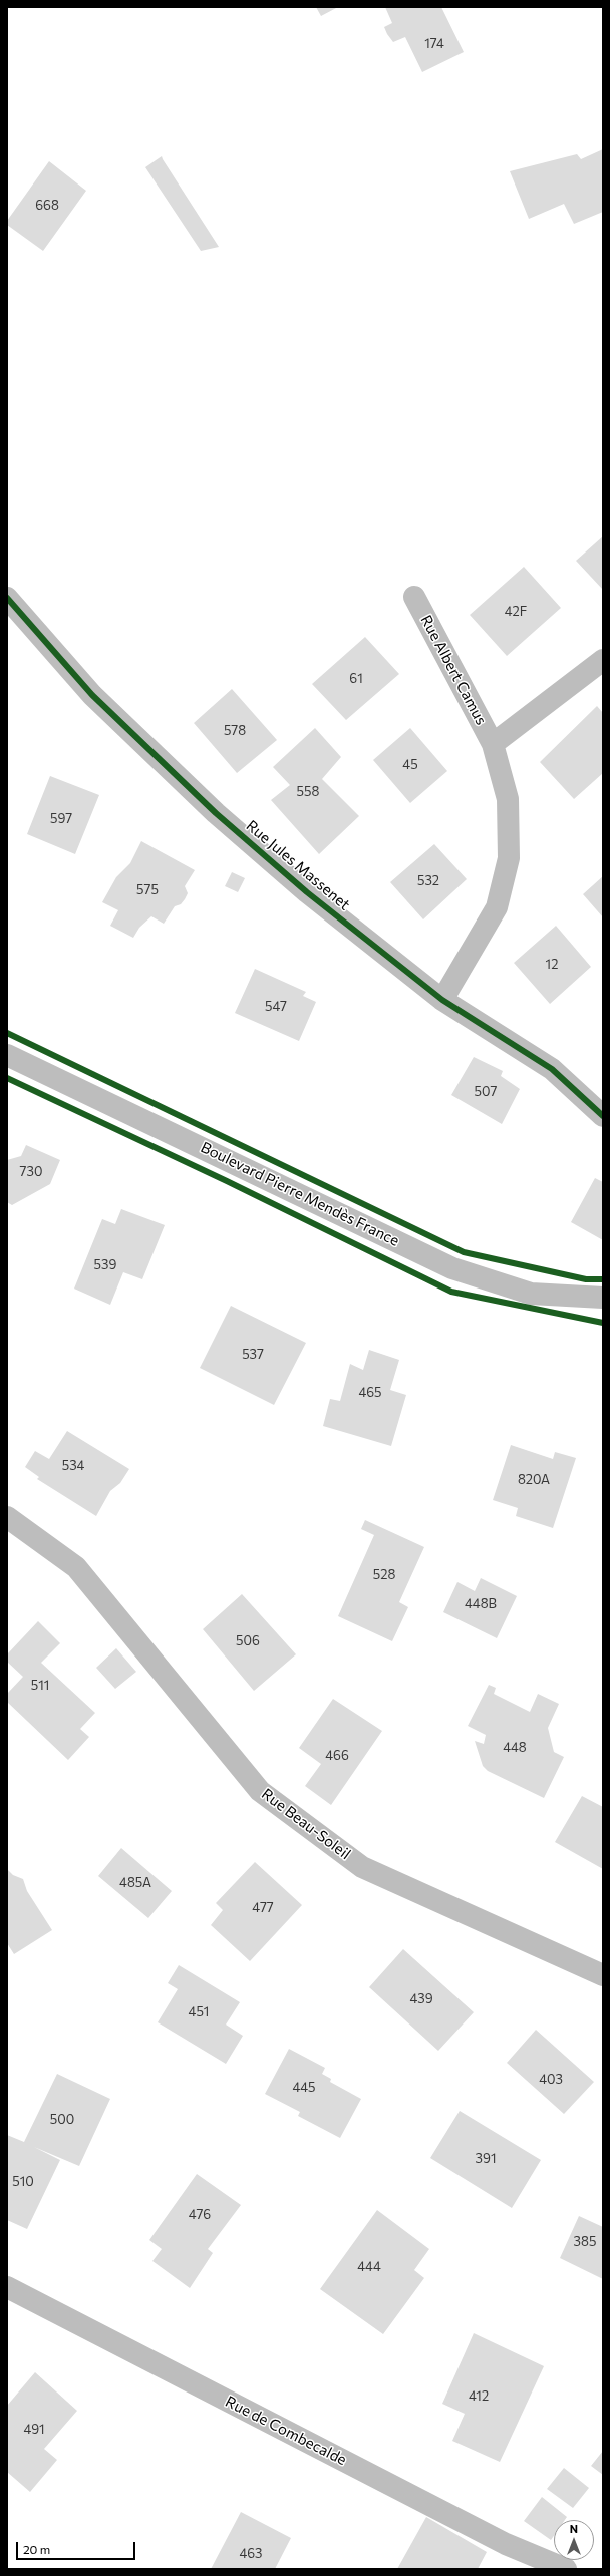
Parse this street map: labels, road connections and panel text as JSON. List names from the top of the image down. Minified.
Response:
{"streets":{"street":["Rue Albert Camus","Rue Jules Massenet","Boulevard Pierre Mendès France","Rue Beau-Soleil","Rue de Combecalde"]},"crossings":[["Rue Albert Camus","Rue Jules Massenet"]],"house_numbers":["174","668","42F","61","578","45","558","597","532","575","12","547","507","730","539","537","465","534","820A","528","448B","506","511","448","466","485A","477","439","451","403","445","500","391","510","476","385","444","412","491","463"],"scale_bar":"20 m","north":"top"}
